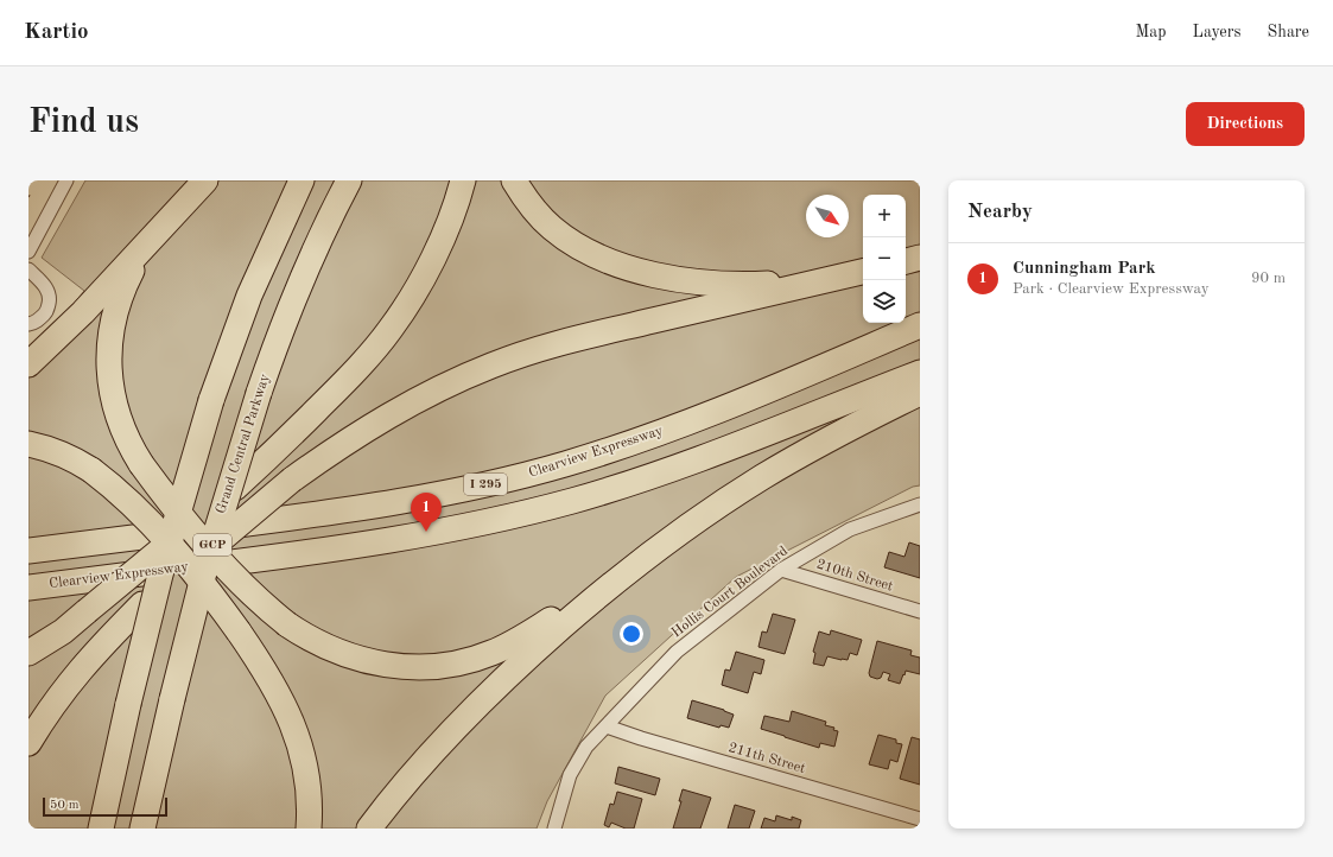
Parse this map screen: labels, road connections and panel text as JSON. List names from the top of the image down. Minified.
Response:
{"streets":{"highway":["Grand Central Parkway","Clearview Expressway","I 295","GCP"],"street":["210th Street","Hollis Court Boulevard","211th Street"]},"crossings":[["210th Street","Hollis Court Boulevard"],["Hollis Court Boulevard","211th Street"]],"scale_bar":"50 m","north":"bottom right","page":{"header":"Kartio","nav":["Map","Layers","Share"],"buttons":"Directions","title":"Find us","heading":"Nearby","map_buttons":["+","−"],"list":[{"mark":"1","name":"Cunningham Park","note":"Park · Clearview Expressway","value":"90 m"}],"pins":"1","scale":"50 m"}}
